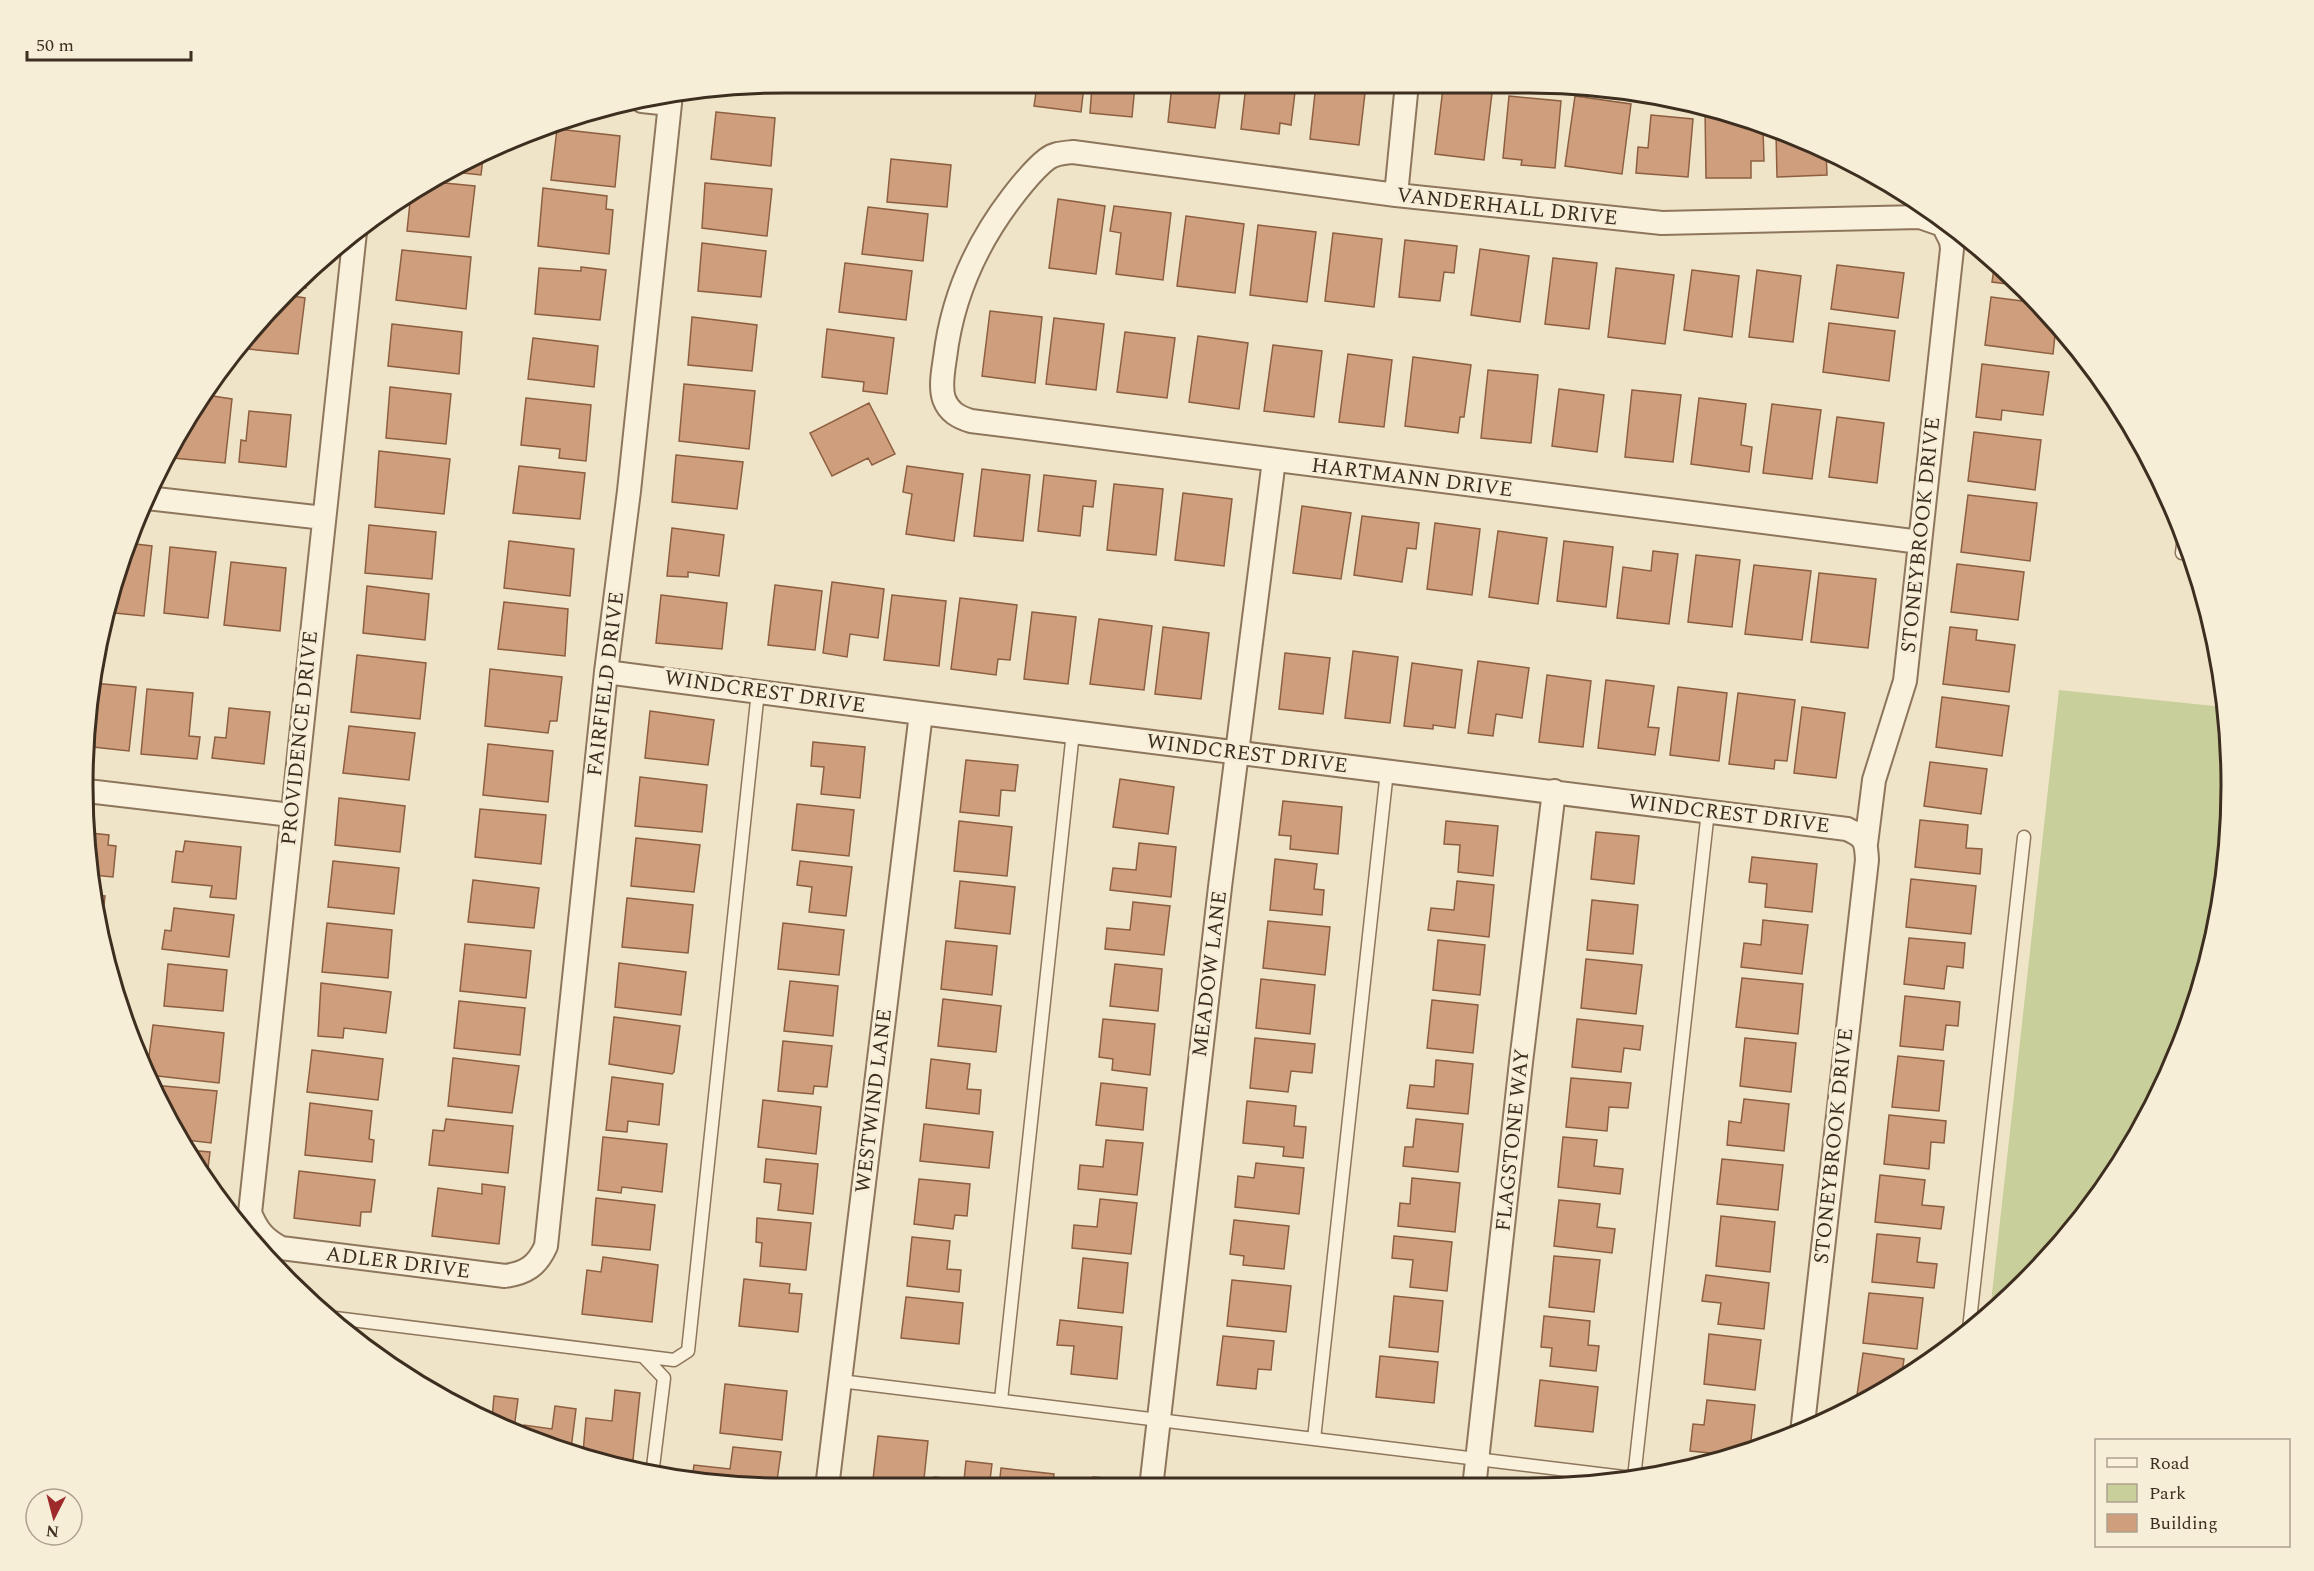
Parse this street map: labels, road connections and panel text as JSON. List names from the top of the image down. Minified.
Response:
{"streets":{"street":["VANDERHALL DRIVE","HARTMANN DRIVE","STONEYBROOK DRIVE","FAIRFIELD DRIVE","WINDCREST DRIVE","PROVIDENCE DRIVE","MEADOW LANE","WESTWIND LANE","FLAGSTONE WAY","ADLER DRIVE"]},"crossings":[["VANDERHALL DRIVE","HARTMANN DRIVE"],["HARTMANN DRIVE","STONEYBROOK DRIVE"],["HARTMANN DRIVE","MEADOW LANE"],["STONEYBROOK DRIVE","WINDCREST DRIVE"],["FAIRFIELD DRIVE","WINDCREST DRIVE"],["FAIRFIELD DRIVE","ADLER DRIVE"],["WINDCREST DRIVE","MEADOW LANE"],["WINDCREST DRIVE","WESTWIND LANE"],["WINDCREST DRIVE","FLAGSTONE WAY"],["PROVIDENCE DRIVE","ADLER DRIVE"]],"legend":["Road","Park","Building"],"scale_bar":"50 m","north":"bottom"}
